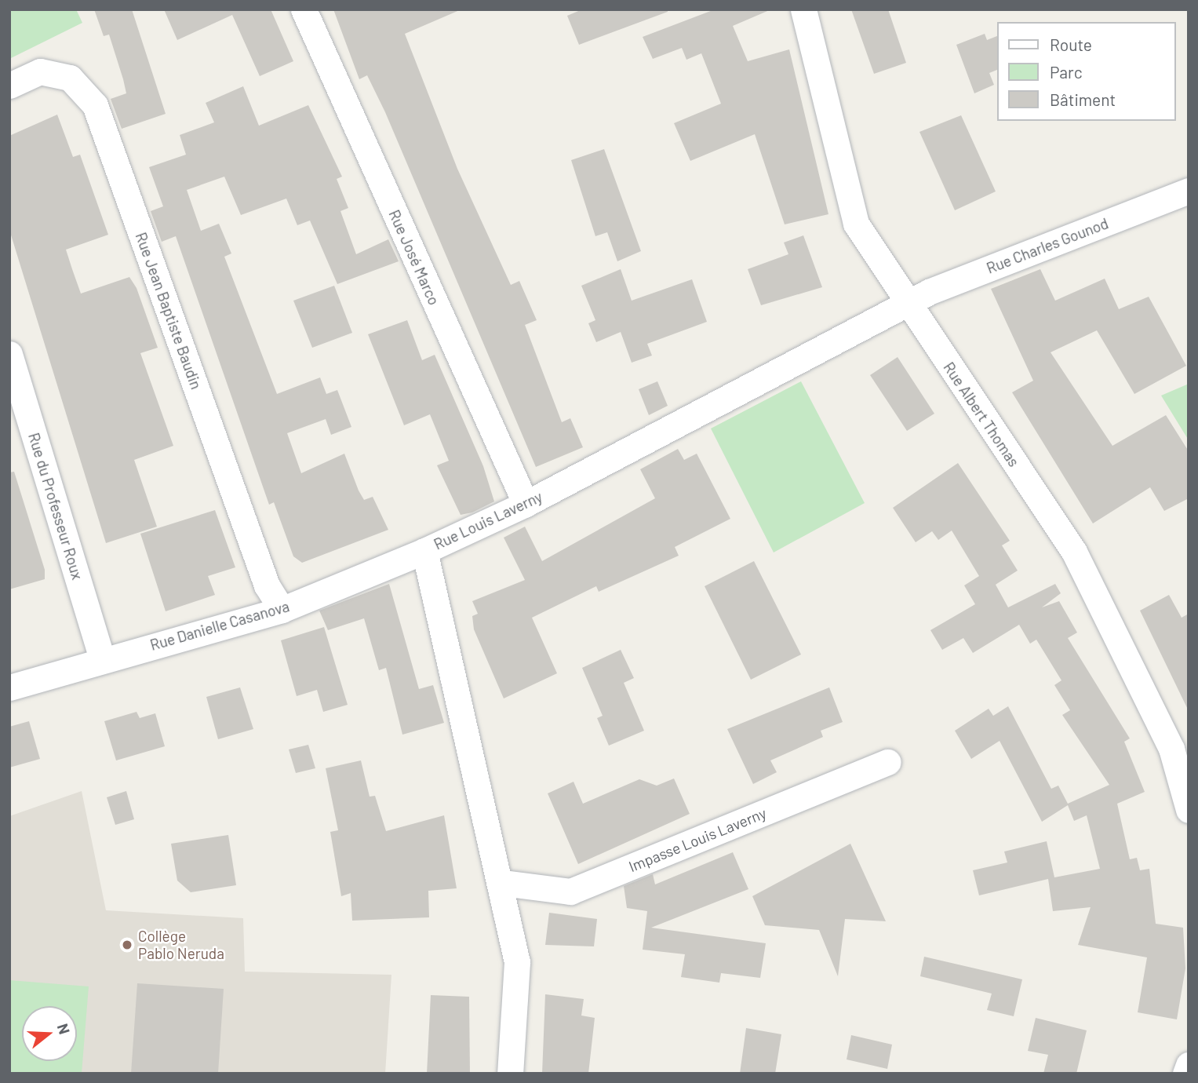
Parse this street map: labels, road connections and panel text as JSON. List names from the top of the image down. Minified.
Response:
{"streets":{"street":["Rue Charles Gounod","Rue José Marco","Rue Jean Baptiste Baudin","Rue Albert Thomas","Rue du Professeur Roux","Rue Louis Laverny","Rue Danielle Casanova","Impasse Louis Laverny"]},"crossings":[["Rue Charles Gounod","Rue Albert Thomas"],["Rue Charles Gounod","Rue Louis Laverny"],["Rue José Marco","Rue Louis Laverny"],["Rue Jean Baptiste Baudin","Rue Danielle Casanova"],["Rue Albert Thomas","Rue Louis Laverny"],["Rue du Professeur Roux","Rue Danielle Casanova"],["Rue Louis Laverny","Rue Danielle Casanova"],["Rue Louis Laverny","Impasse Louis Laverny"]],"places":["Collège Pablo Neruda"],"legend":["Route","Parc","Bâtiment"],"north":"right"}
